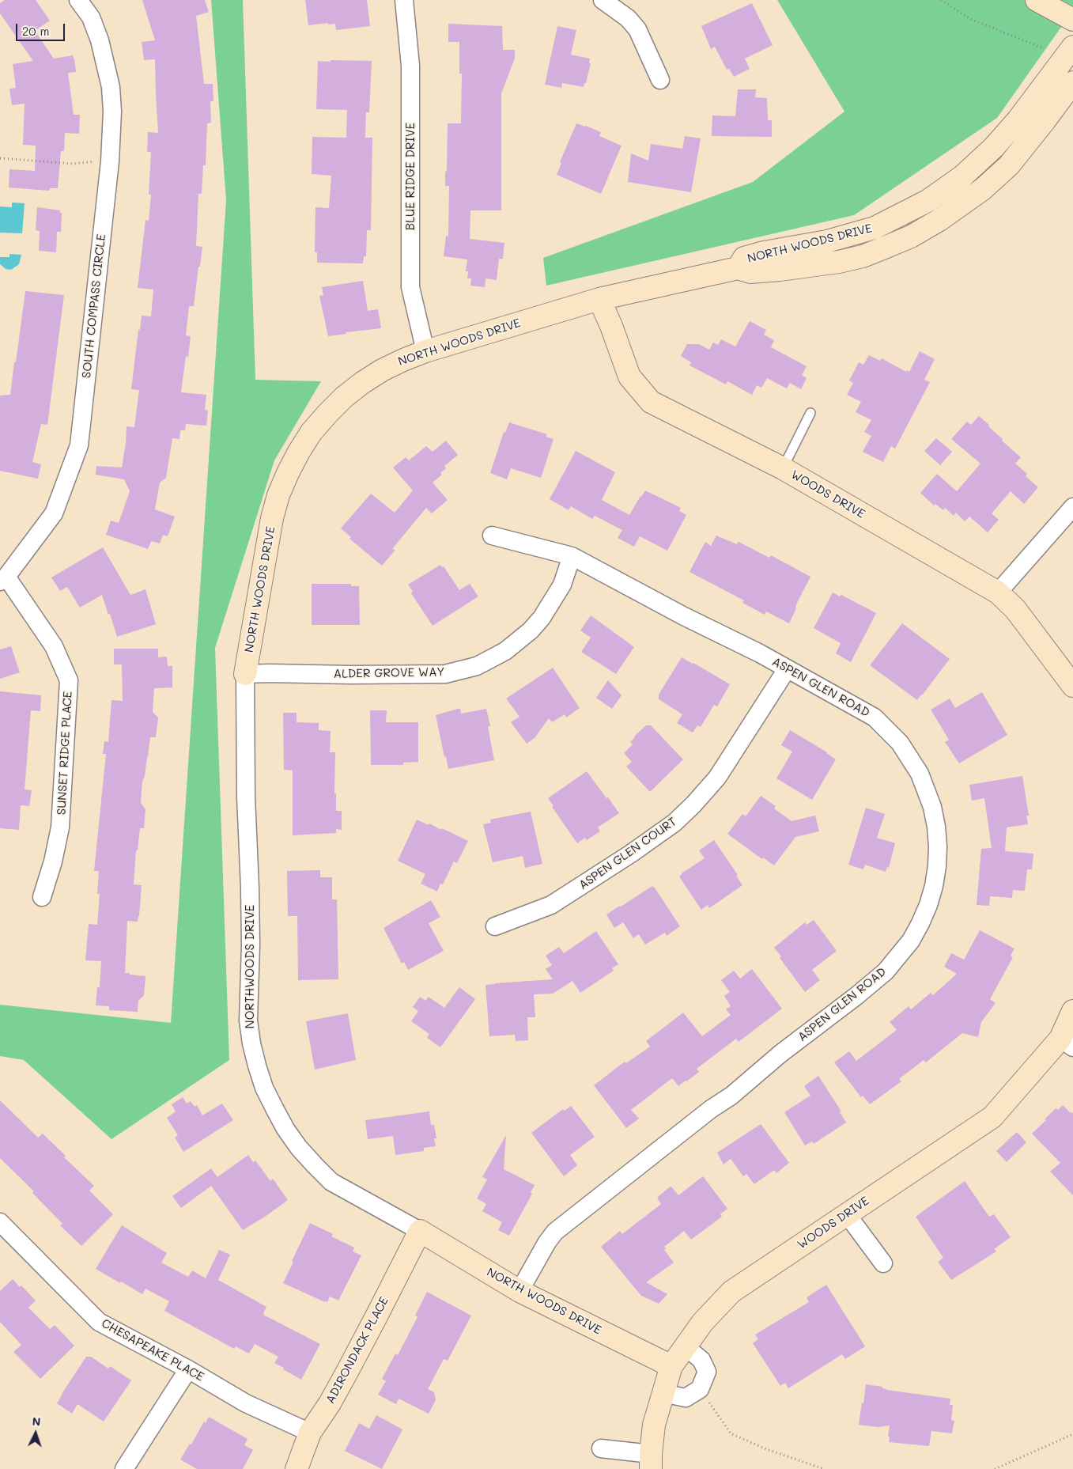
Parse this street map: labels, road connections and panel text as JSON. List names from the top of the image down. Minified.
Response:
{"streets":{"street":["BLUE RIDGE DRIVE","NORTH WOODS DRIVE","SOUTH COMPASS CIRCLE","WOODS DRIVE","ALDER GROVE WAY","ASPEN GLEN ROAD","SUNSET RIDGE PLACE","ASPEN GLEN COURT","NORTHWOODS DRIVE","CHESAPEAKE PLACE","ADIRONDACK PLACE"]},"crossings":[["BLUE RIDGE DRIVE","NORTH WOODS DRIVE"],["NORTH WOODS DRIVE","WOODS DRIVE"],["NORTH WOODS DRIVE","ALDER GROVE WAY"],["NORTH WOODS DRIVE","ASPEN GLEN ROAD"],["NORTH WOODS DRIVE","NORTHWOODS DRIVE"],["NORTH WOODS DRIVE","ADIRONDACK PLACE"],["SOUTH COMPASS CIRCLE","SUNSET RIDGE PLACE"],["ALDER GROVE WAY","ASPEN GLEN ROAD"],["ALDER GROVE WAY","NORTHWOODS DRIVE"],["ASPEN GLEN ROAD","ASPEN GLEN COURT"],["NORTHWOODS DRIVE","ADIRONDACK PLACE"],["CHESAPEAKE PLACE","ADIRONDACK PLACE"]],"scale_bar":"20 m","north":"top"}
